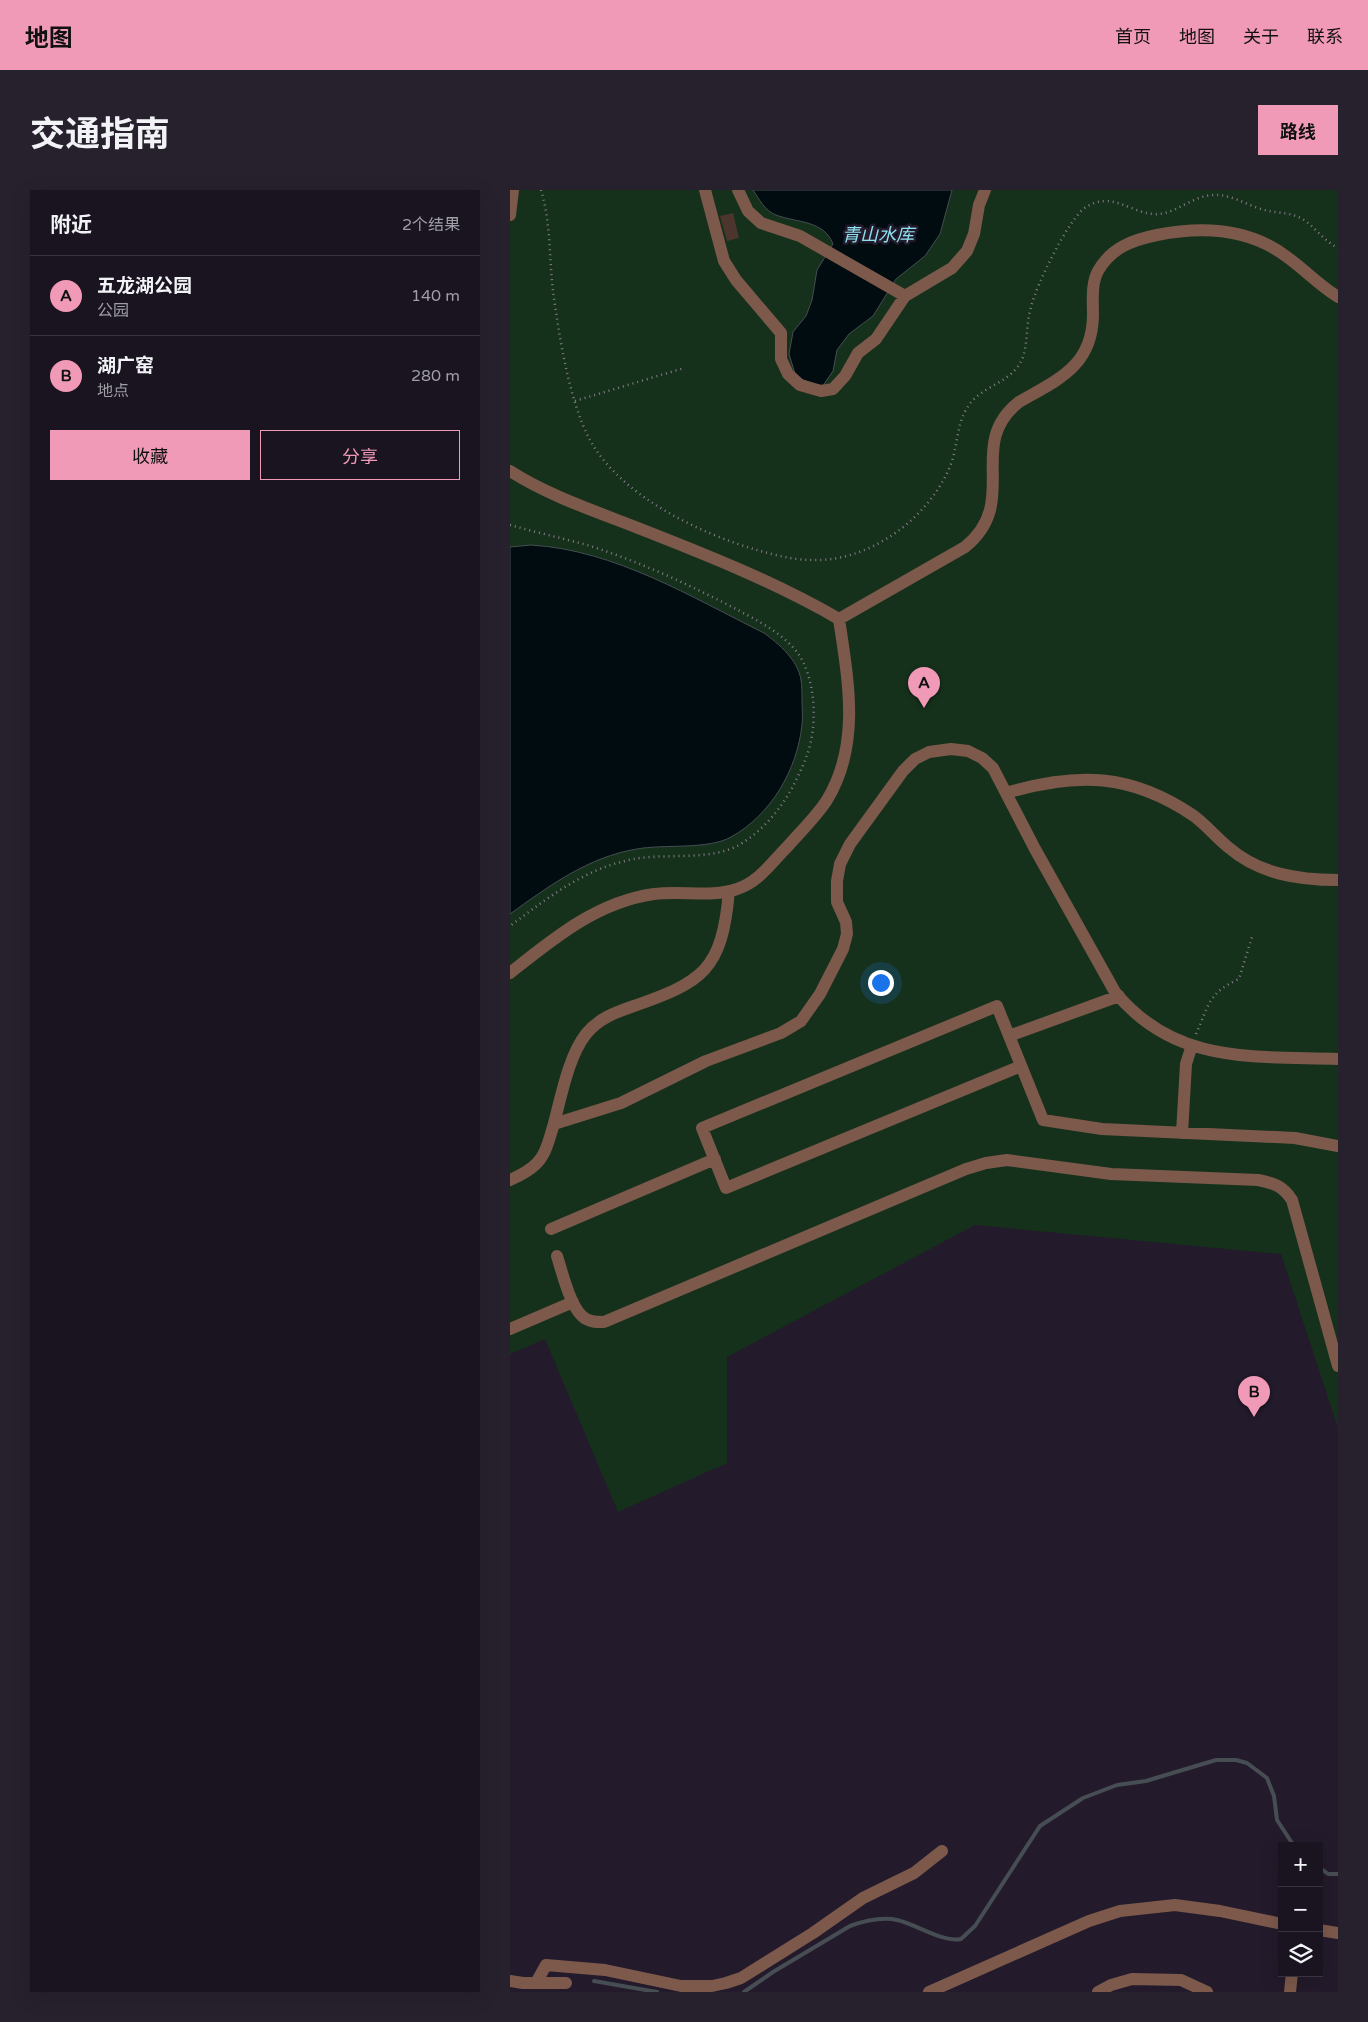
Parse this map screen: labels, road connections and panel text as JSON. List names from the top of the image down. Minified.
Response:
{"water":["青山水库"],"page":{"header":"地图","nav":["首页","地图","关于","联系"],"title":"交通指南","buttons":["路线",["收藏","分享"]],"heading":["附近","2个结果"],"list":[{"mark":"A","name":"五龙湖公园","note":"公园","value":"140 m"},{"mark":"B","name":"湖广窑","note":"地点","value":"280 m"}],"pins":["A","B"],"map_buttons":["+","−"]}}
